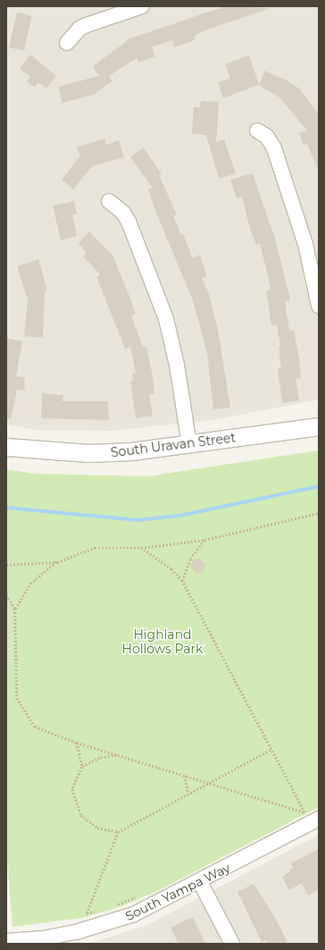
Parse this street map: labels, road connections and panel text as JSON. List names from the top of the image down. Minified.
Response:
{"streets":{"street":["South Uravan Street","South Yampa Way"]},"parks":["Highland Hollows Park"]}
